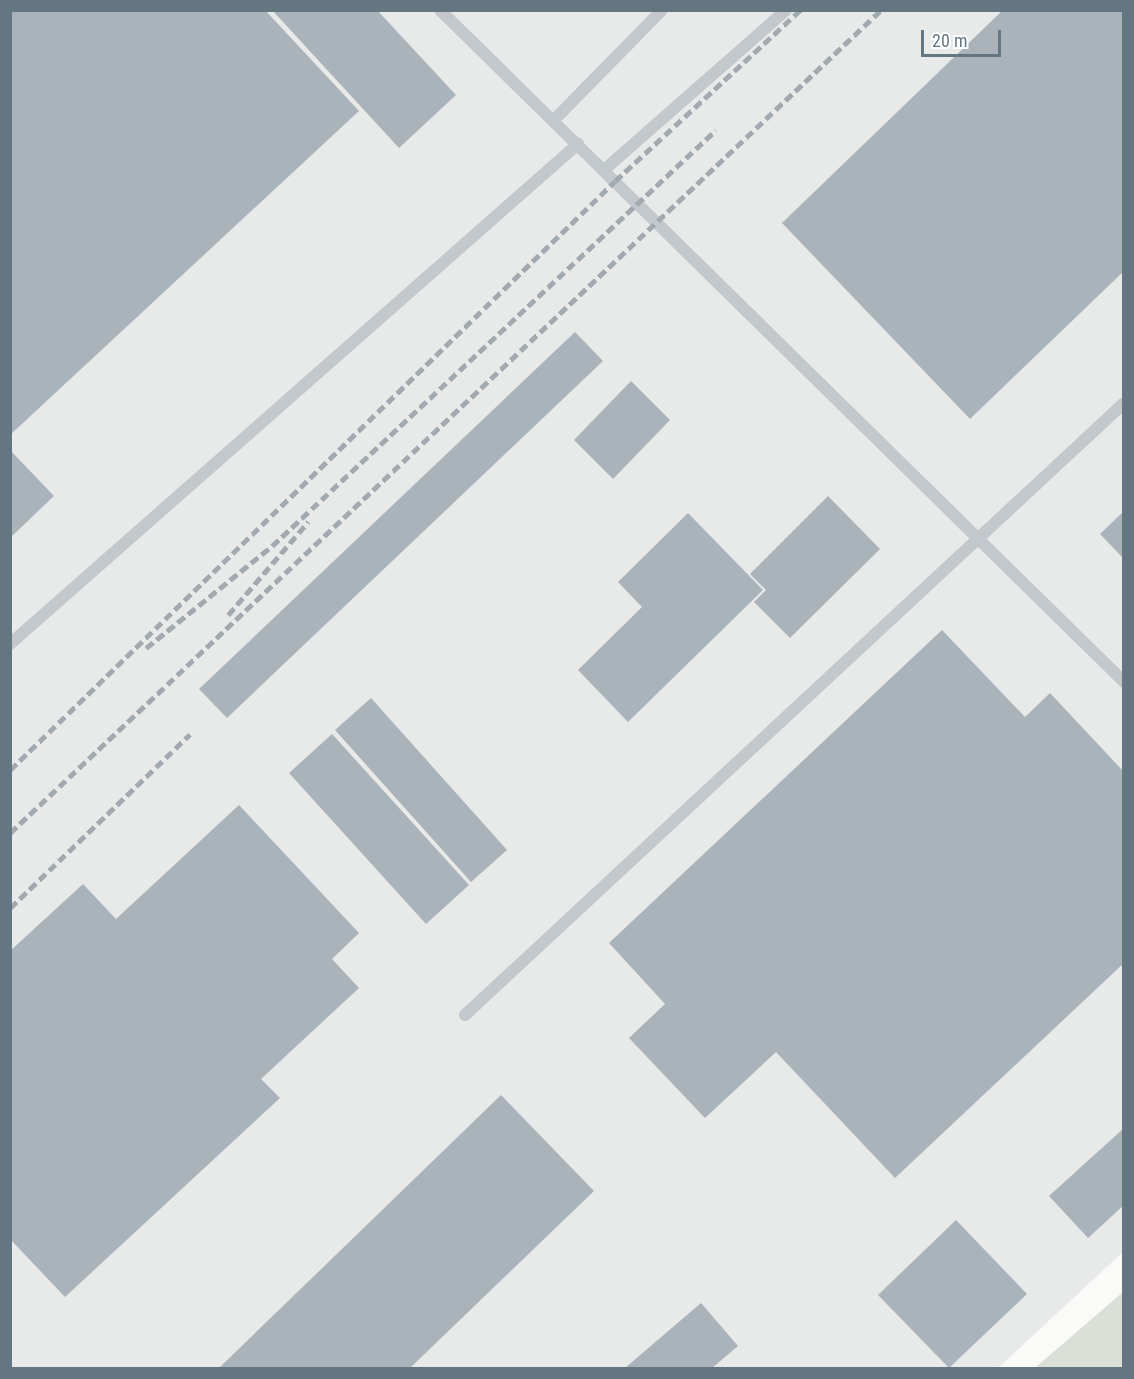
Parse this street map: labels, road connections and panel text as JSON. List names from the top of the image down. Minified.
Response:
{"scale_bar":"20 m"}
